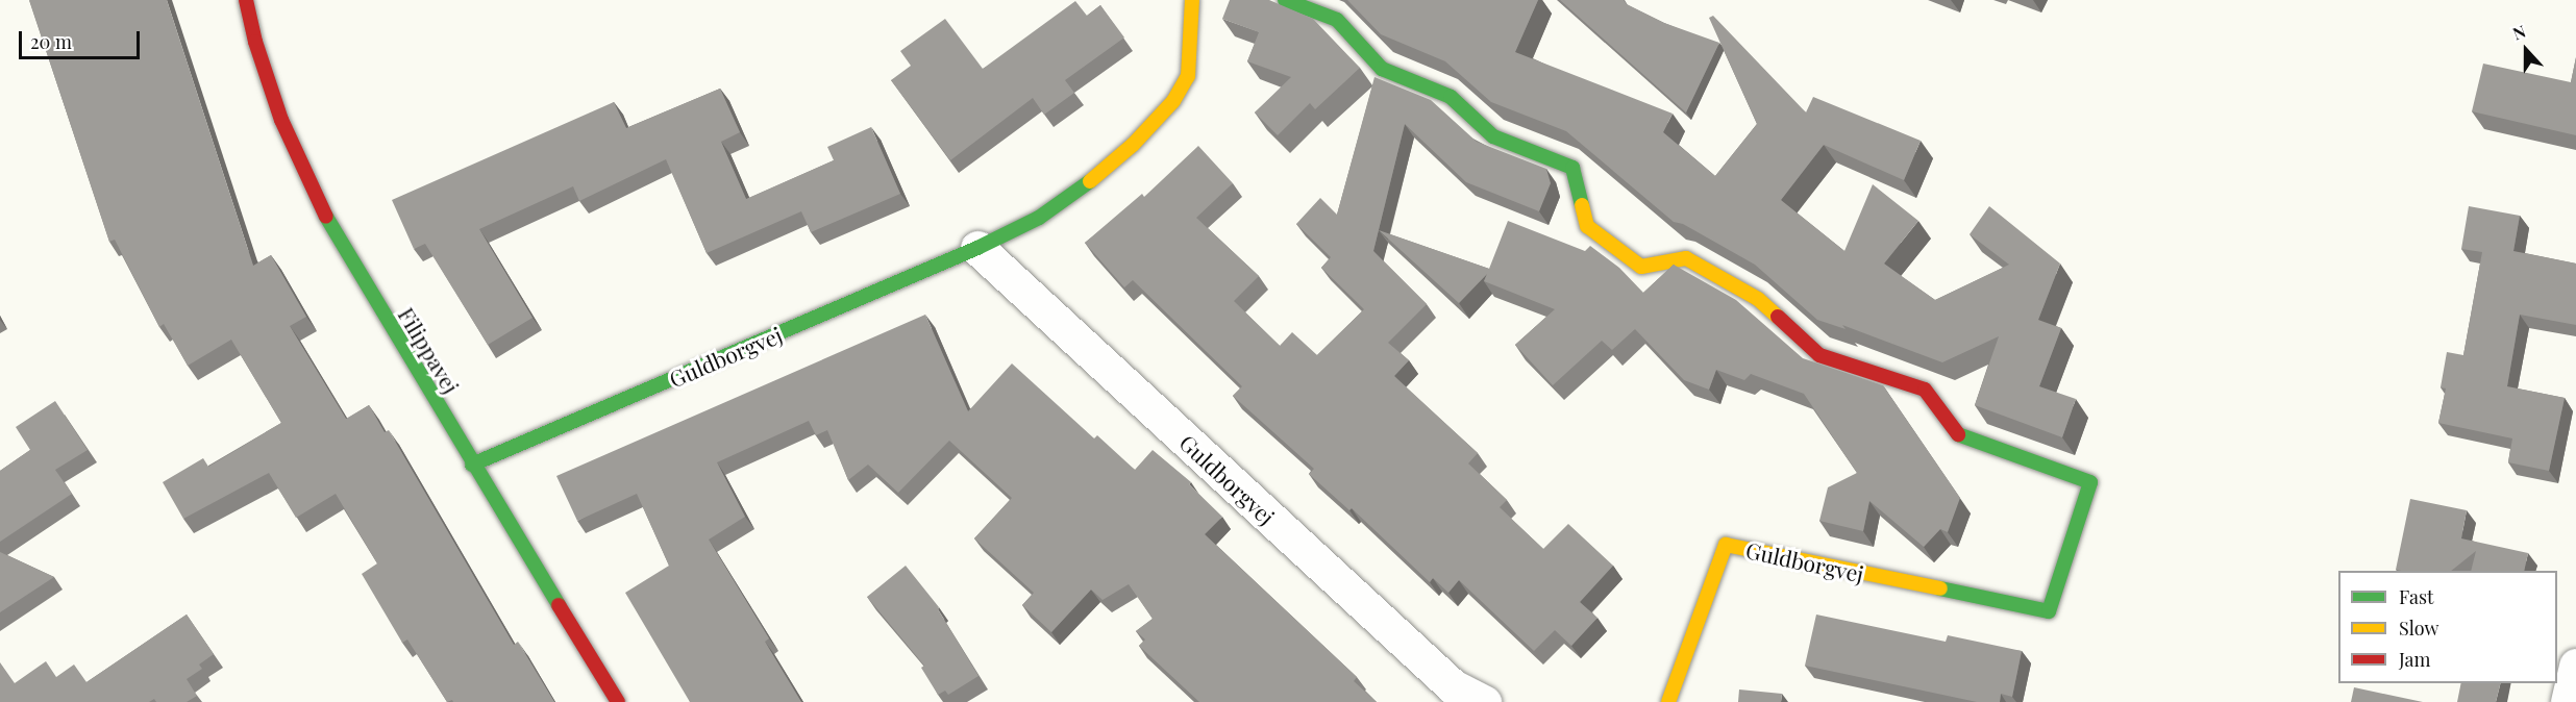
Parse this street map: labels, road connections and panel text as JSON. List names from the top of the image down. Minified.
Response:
{"streets":{"street":["Filippavej","Guldborgvej"]},"crossings":[["Filippavej","Guldborgvej"]],"legend":["Fast","Slow","Jam"],"scale_bar":"20 m","north":"top"}
